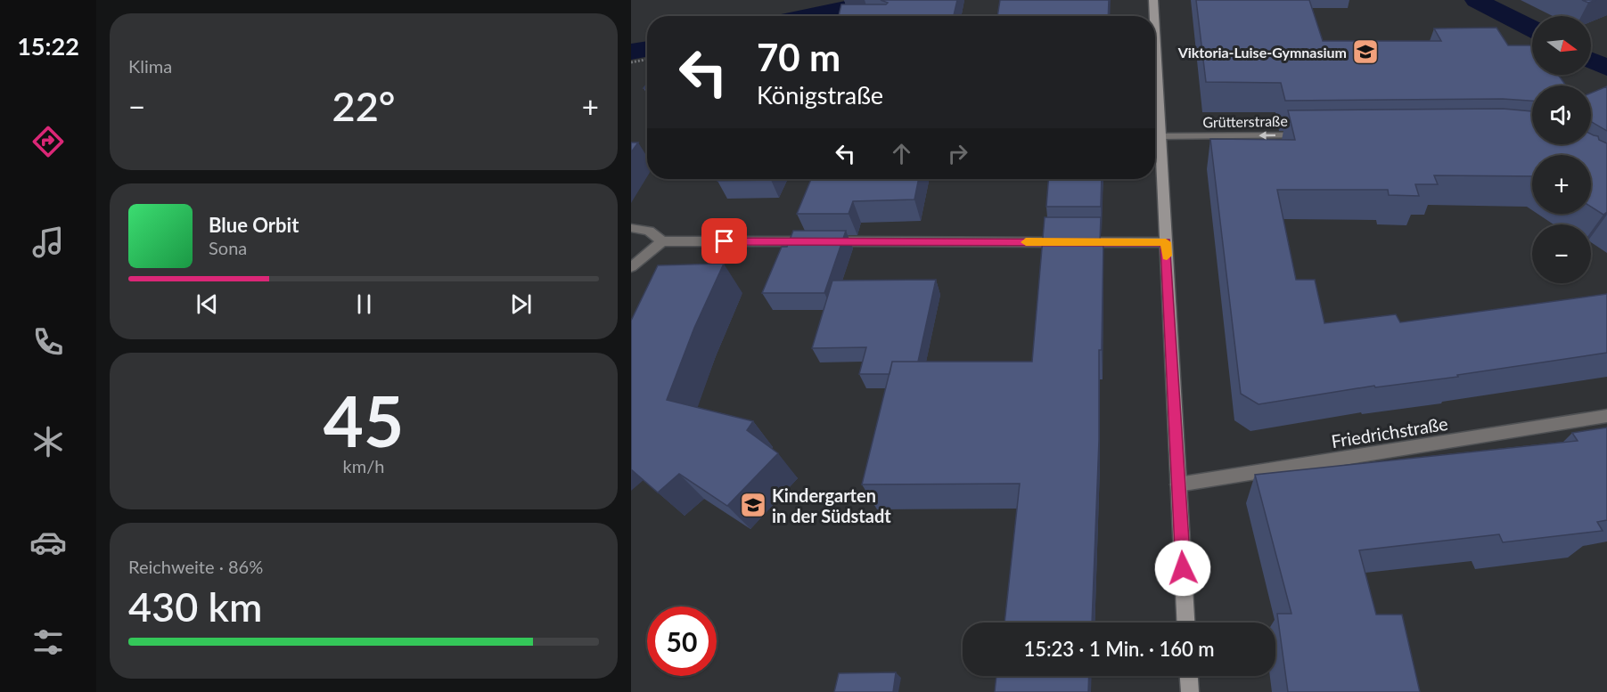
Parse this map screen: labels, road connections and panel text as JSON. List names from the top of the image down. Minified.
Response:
{"streets":{"street":["Grütterstraße","Friedrichstraße"]},"one_way":["Grütterstraße"],"places":{"school or university":["Viktoria-Luise-Gymnasium","Kindergarten in der Südstadt"]},"north":"right","page":{"tabs":"15:22","tile":["Klima",["45","km/h"],["Reichweite · 86%","430 km"]],"map_buttons":["+","−"],"turn":["70 m","Königstraße"],"heat":["−","22°","+"],"song":["Blue Orbit","Sona"],"limit":"50","trip":"15:23 · 1 Min. · 160 m"}}
